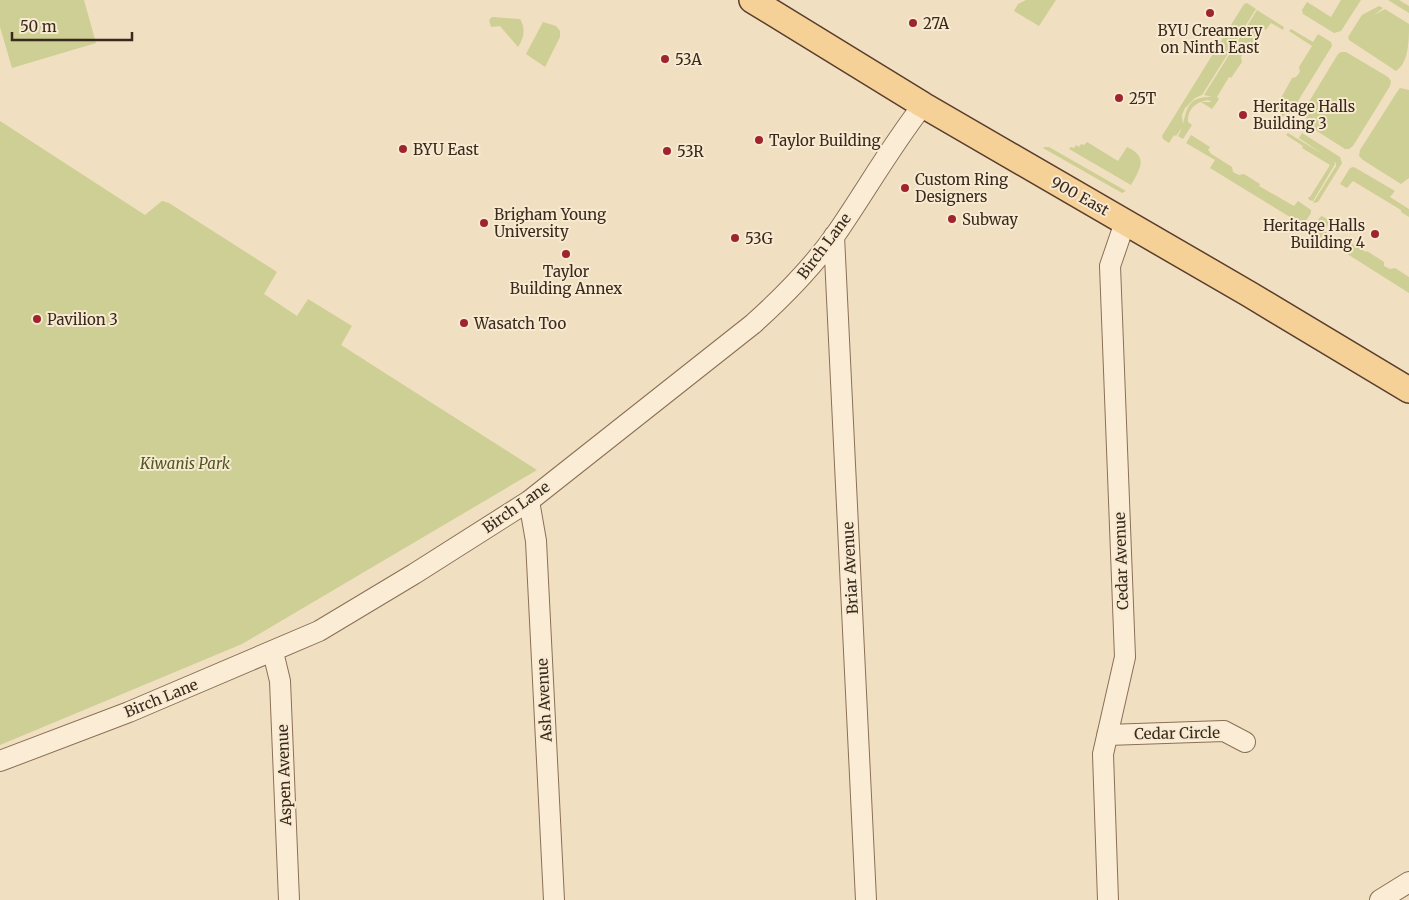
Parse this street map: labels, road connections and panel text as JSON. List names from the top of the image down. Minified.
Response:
{"streets":{"main road":["900 East"],"street":["Birch Lane","Cedar Avenue","Briar Avenue","Ash Avenue","Cedar Circle","Aspen Avenue"]},"crossings":[["900 East","Birch Lane"],["900 East","Cedar Avenue"],["Birch Lane","Briar Avenue"],["Birch Lane","Ash Avenue"],["Birch Lane","Aspen Avenue"],["Cedar Avenue","Cedar Circle"]],"parks":["Kiwanis Park"],"places":["BYU Creamery on Ninth East","27A","53A","25T","Heritage Halls Building 3","Taylor Building","BYU East","53R","Custom Ring Designers","Subway","Brigham Young University","Heritage Halls Building 4","53G","Taylor Building Annex","Pavilion 3","Wasatch Too"],"scale_bar":"50 m"}
